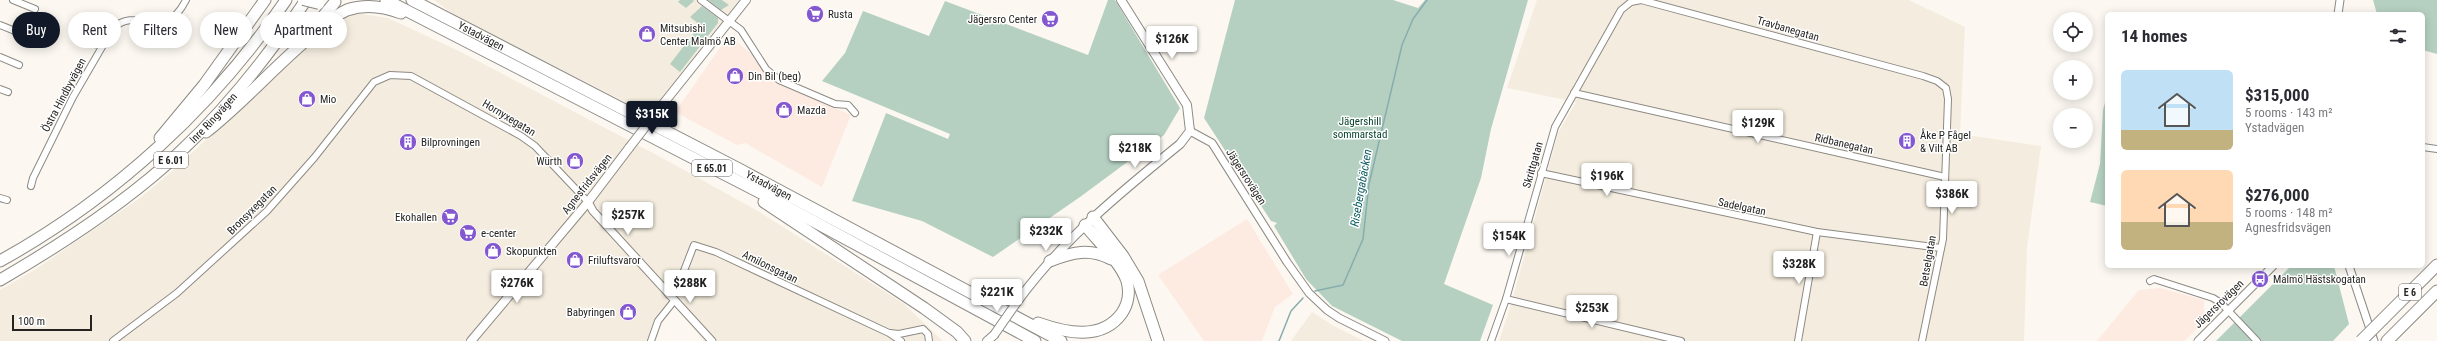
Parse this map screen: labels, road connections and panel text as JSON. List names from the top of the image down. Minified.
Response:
{"streets":{"highway":["Ystadvägen","Inre Ringvägen","E 6.01","E 65.01","E 6"],"main road":["Agnesfridsvägen"],"street":["Travbanegatan","Östra Hindbyvägen","Hornyxegatan","Ridbanegatan","Skrittgatan","Jägersrovägen","Sadelgatan","Bronsyxegatan","Betselgatan","Amilonsgatan"]},"crossings":[["Travbanegatan","Skrittgatan"],["Travbanegatan","Betselgatan"],["Hornyxegatan","Agnesfridsvägen"],["Hornyxegatan","Bronsyxegatan"],["Hornyxegatan","Amilonsgatan"],["Ridbanegatan","Skrittgatan"],["Ridbanegatan","Betselgatan"],["Skrittgatan","Sadelgatan"],["Sadelgatan","Betselgatan"]],"water":["Risebergabäcken"],"parks":["Jägershill sommarstad"],"places":{"supermarket":["Rusta","Jägersro Center","Ekohallen","e-center"],"shop":["Mitsubishi Center Malmö AB","Din Bil (beg)","Mio","Mazda","Würth","Skopunkten","Friluftsvaror","Babyringen"],"building":["Åke P Fågel & Vilt AB","Bilprovningen"],"bus stop":["Malmö Hästskogatan"]},"scale_bar":"100 m","page":{"map_buttons":["+","−"],"chip":["Buy","Rent","Filters","New","Apartment"],"heading":"14 homes","price":["$126K","$315K","$129K","$218K","$196K","$386K","$257K","$232K","$154K","$328K","$276K","$288K","$221K","$253K"],"list":[{"name":"$315,000","note":"5 rooms · 143 m² · Ystadvägen"},{"name":"$276,000","note":"5 rooms · 148 m² · Agnesfridsvägen"}],"scale":"100 m"}}
